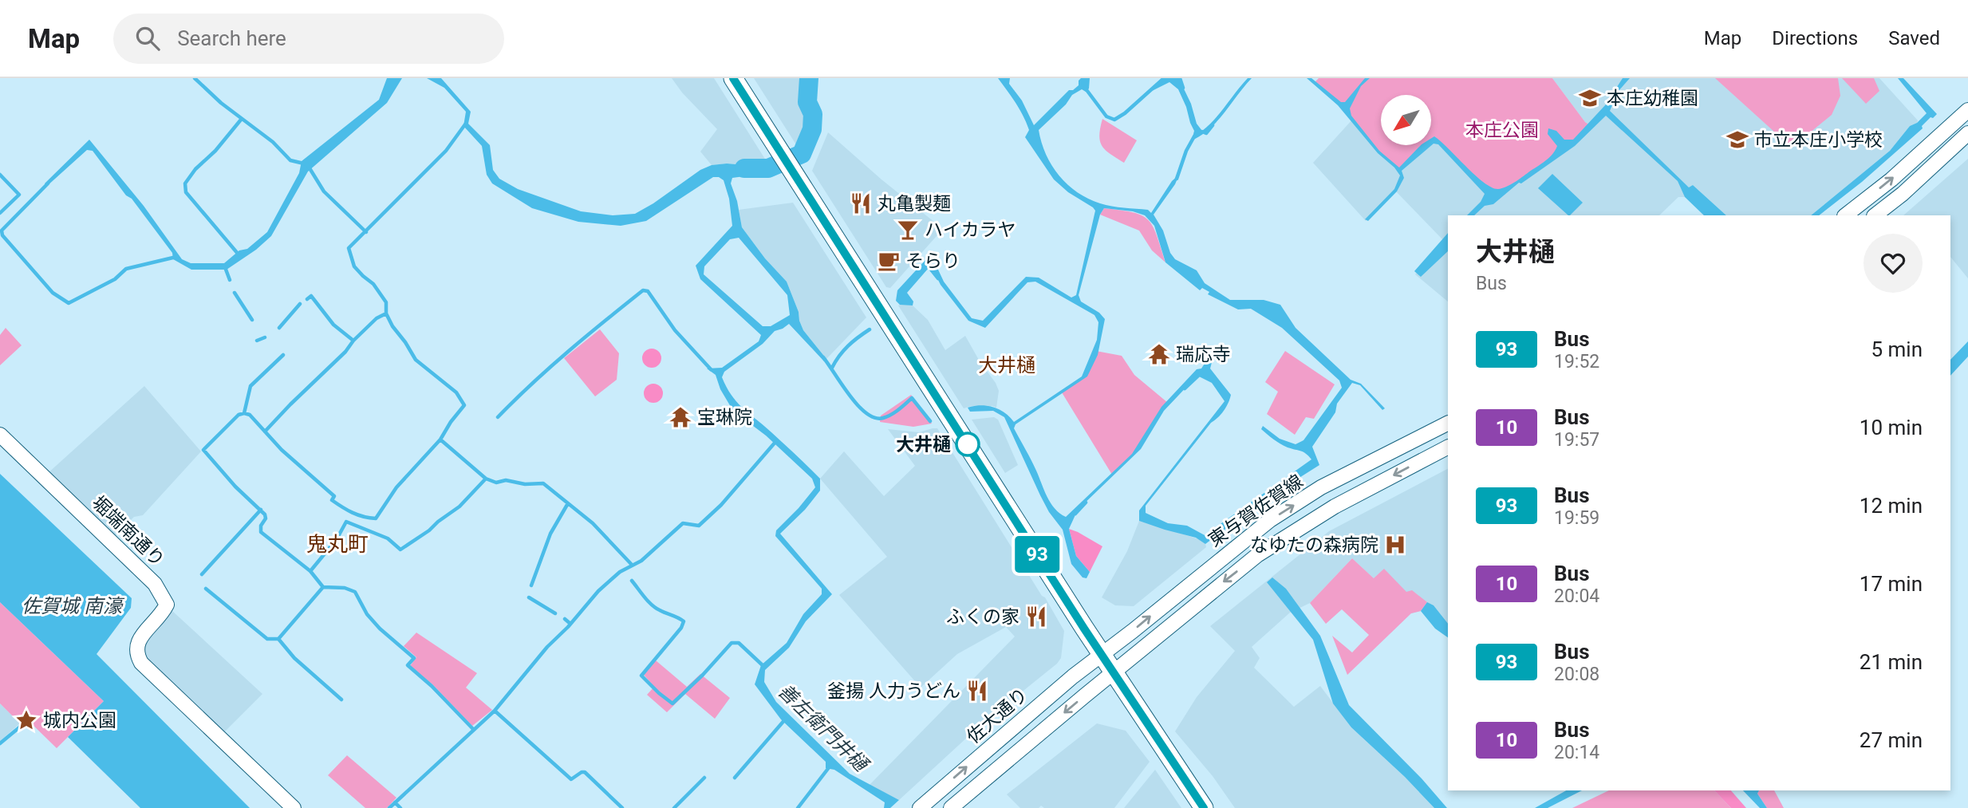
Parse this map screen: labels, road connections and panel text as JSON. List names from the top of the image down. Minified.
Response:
{"streets":{"main road":["東与賀佐賀線","堀端南通り","佐大通り"]},"crossings":[["東与賀佐賀線","佐大通り"]],"districts":["大井樋","鬼丸町"],"water":["佐賀城 南濠","善左衛門井樋"],"parks":["本庄公園"],"places":{"school or university":["本庄幼稚園","市立本庄小学校"],"restaurant":["丸亀製麺","ふくの家","釜揚 人力うどん"],"bar":["ハイカラヤ"],"cafe":["そらり"],"temple":["瑞応寺","宝琳院"],"other":["大井樋"],"hospital":["なゆたの森病院"],"place":["城内公園"]},"lines":["bus line 93"],"north":"bottom left","page":{"header":"Map","search":"Search here","nav":["Map","Directions","Saved"],"on_map":"93","heading":["大井樋","Bus"],"list":[{"mark":"93","name":"Bus","note":"19:52","value":"5 min"},{"mark":"10","name":"Bus","note":"19:57","value":"10 min"},{"mark":"93","name":"Bus","note":"19:59","value":"12 min"},{"mark":"10","name":"Bus","note":"20:04","value":"17 min"},{"mark":"93","name":"Bus","note":"20:08","value":"21 min"},{"mark":"10","name":"Bus","note":"20:14","value":"27 min"}]}}
